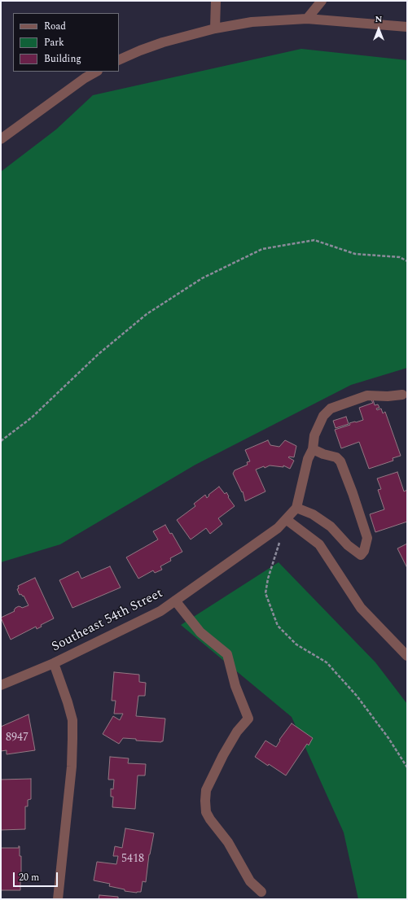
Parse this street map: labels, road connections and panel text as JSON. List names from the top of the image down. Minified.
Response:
{"streets":{"street":["Southeast 54th Street"]},"house_numbers":["8947","5418"],"legend":["Road","Park","Building"],"scale_bar":"20 m","north":"top"}
